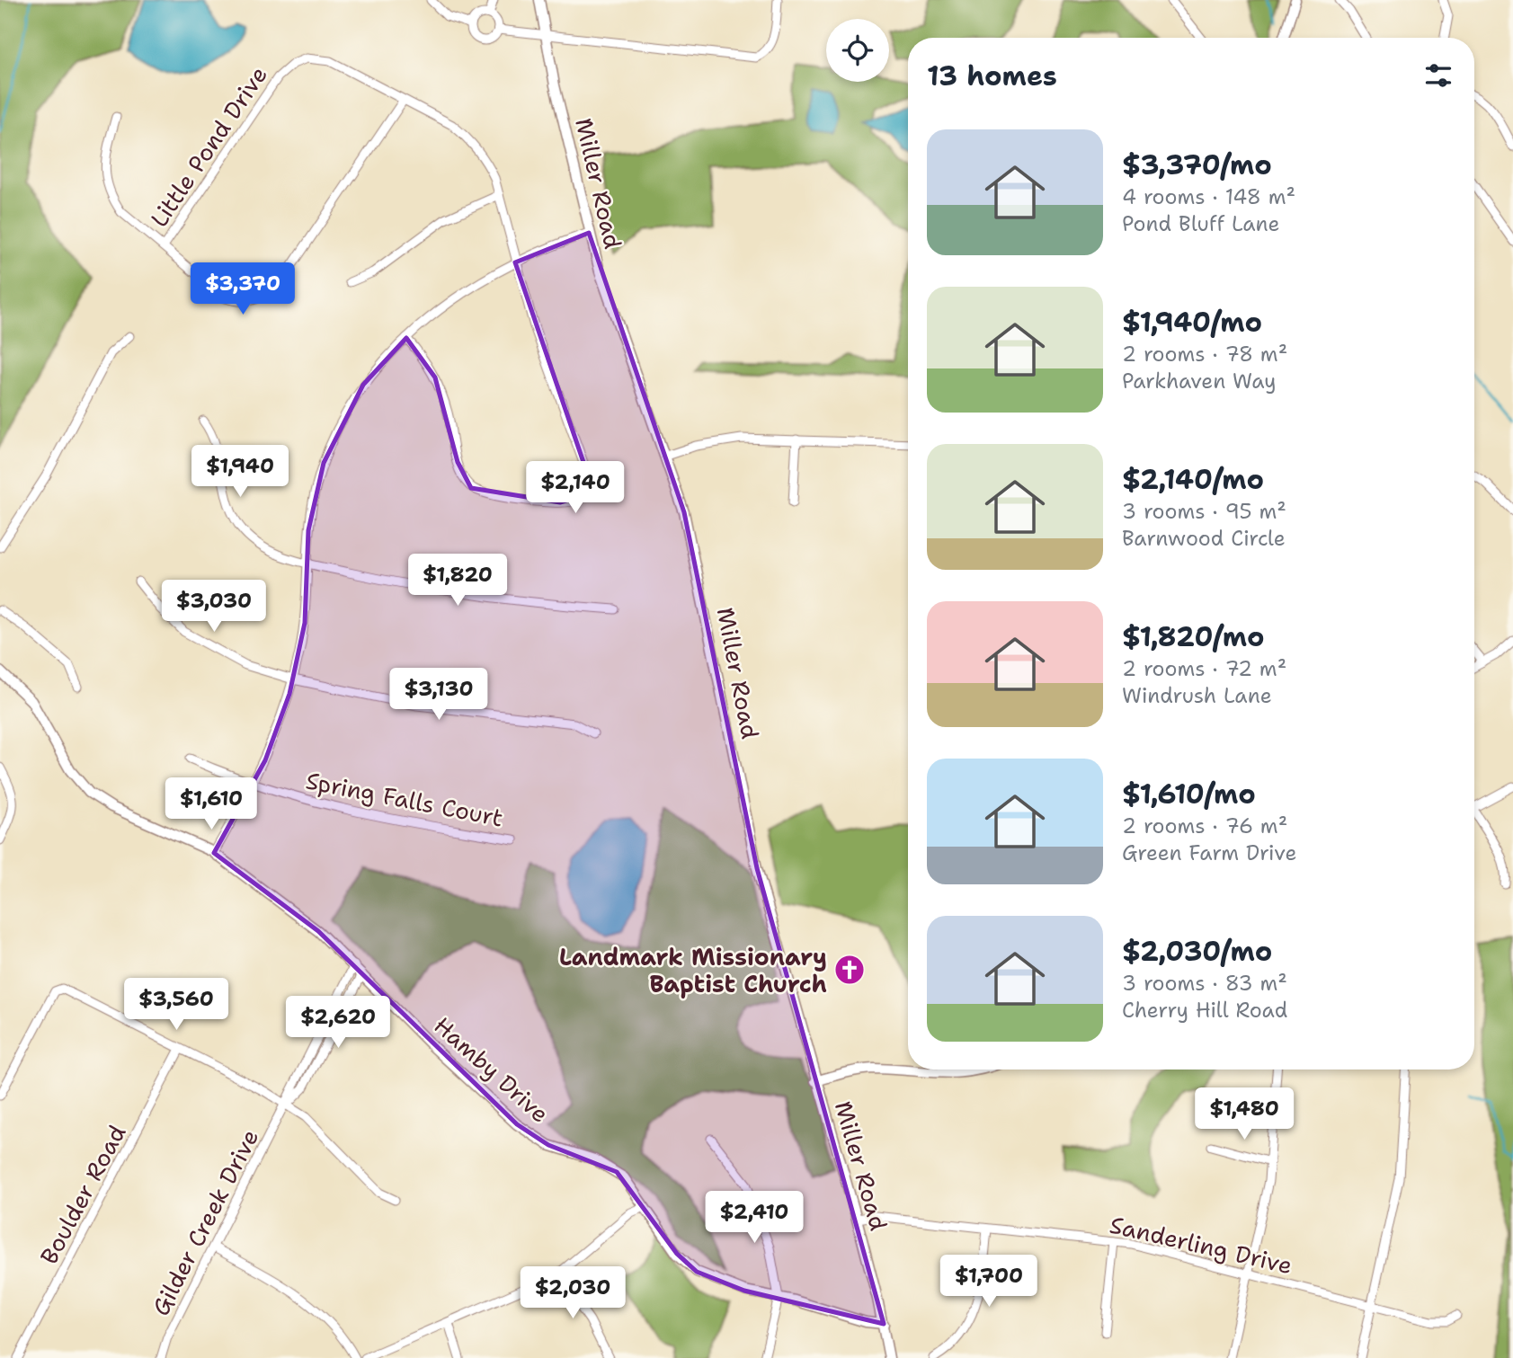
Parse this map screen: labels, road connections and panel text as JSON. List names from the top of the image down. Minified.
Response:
{"streets":{"street":["Little Pond Drive","Miller Road","Spring Falls Court","Hamby Drive","Boulder Road","Gilder Creek Drive","Sanderling Drive"]},"crossings":[["Miller Road","Hamby Drive"],["Miller Road","Sanderling Drive"],["Hamby Drive","Gilder Creek Drive"]],"places":{"church":["Landmark Missionary Baptist Church"]},"page":{"heading":"13 homes","list":[{"name":"$3,370/mo","note":"4 rooms · 148 m² · Pond Bluff Lane"},{"name":"$1,940/mo","note":"2 rooms · 78 m² · Parkhaven Way"},{"name":"$2,140/mo","note":"3 rooms · 95 m² · Barnwood Circle"},{"name":"$1,820/mo","note":"2 rooms · 72 m² · Windrush Lane"},{"name":"$1,610/mo","note":"2 rooms · 76 m² · Green Farm Drive"},{"name":"$2,030/mo","note":"3 rooms · 83 m² · Cherry Hill Road"}],"price":["$3,370","$1,940","$2,140","$1,820","$3,030","$3,130","$1,610","$3,560","$2,620","$1,480","$2,410","$1,700","$2,030"]}}
